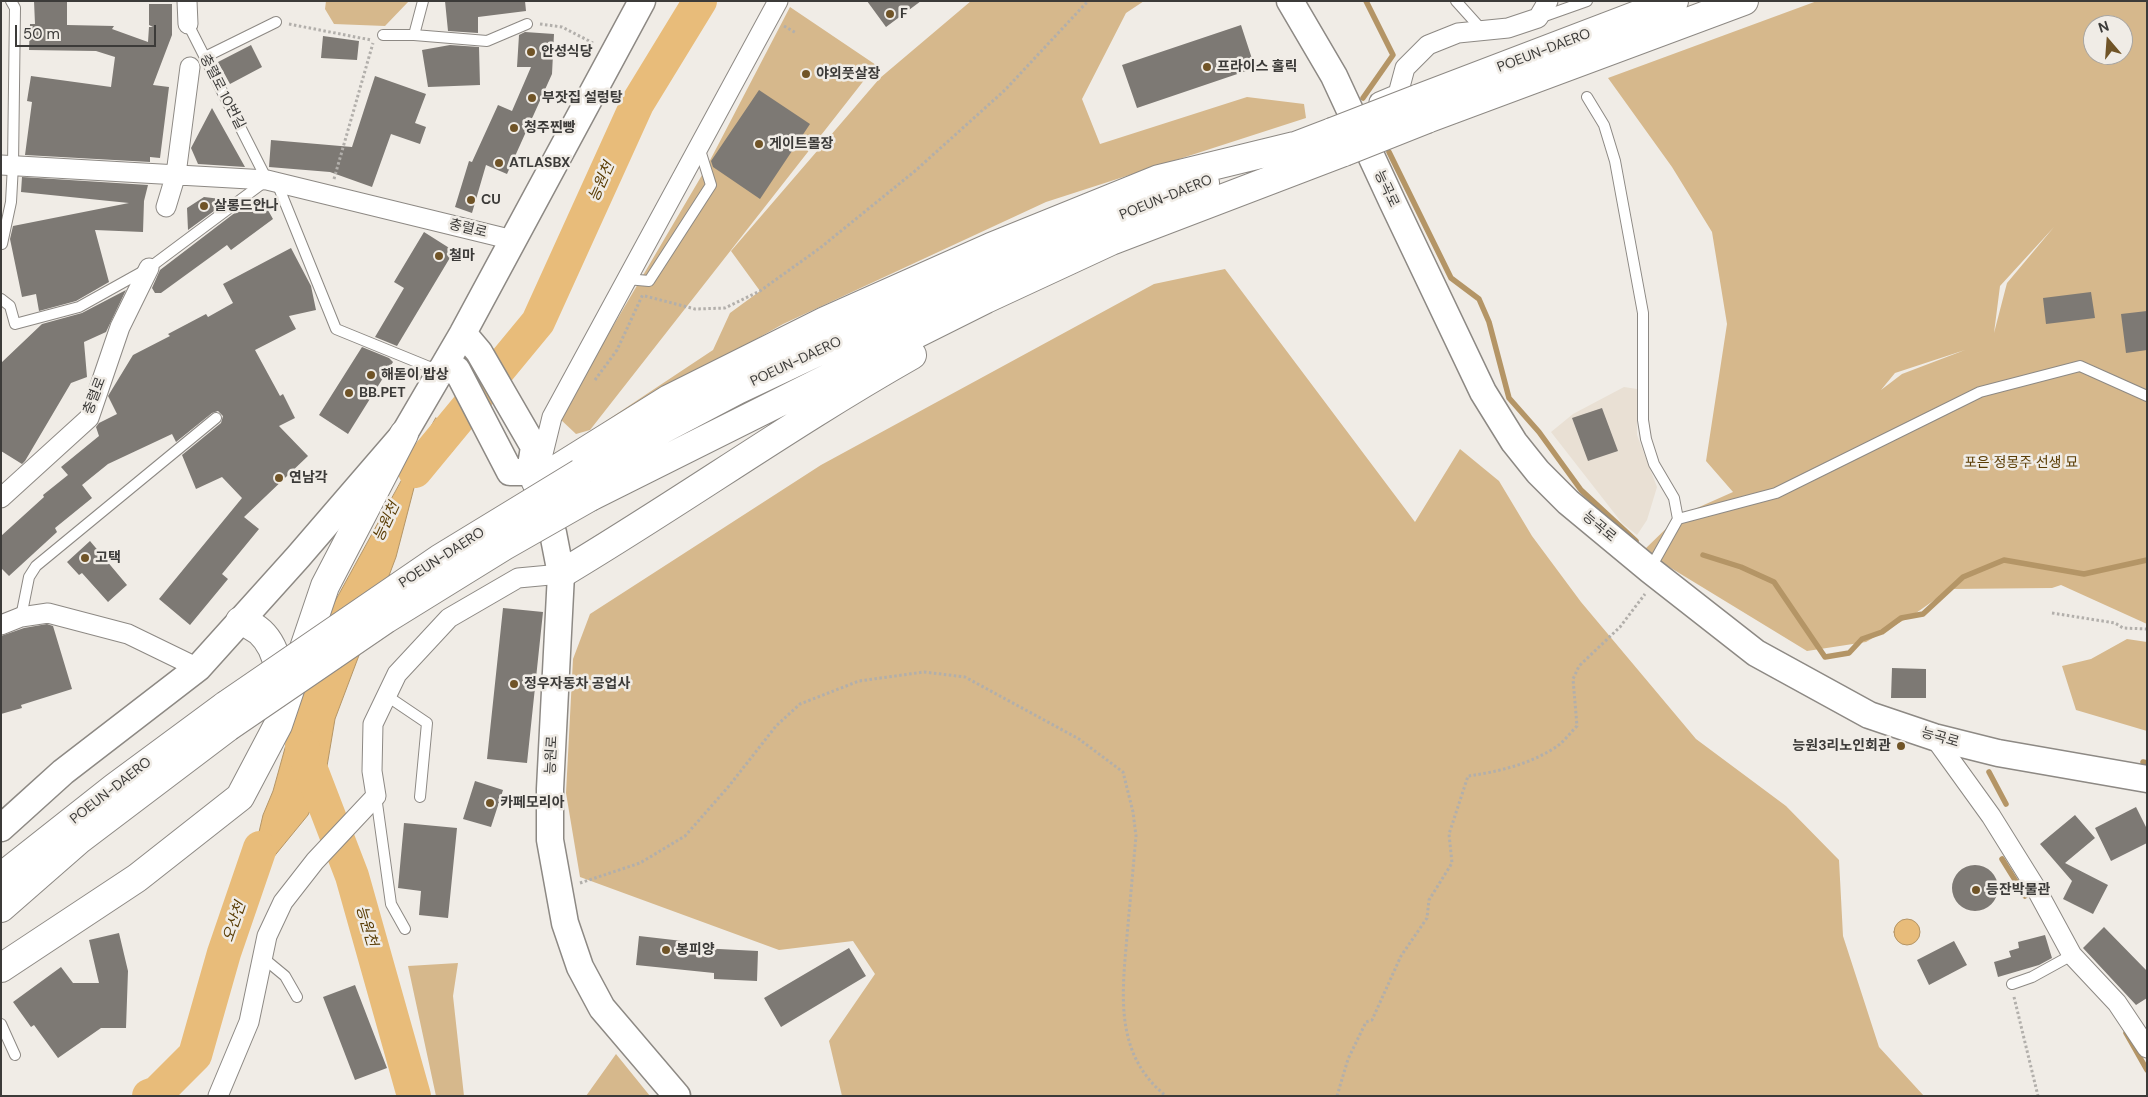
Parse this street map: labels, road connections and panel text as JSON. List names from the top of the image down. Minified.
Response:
{"streets":{"highway":["POEUN-DAERO"],"street":["충렬로 10번길","능곡로","충렬로","능원로"]},"crossings":[["POEUN-DAERO","능곡로"],["충렬로 10번길","충렬로"]],"water":["능원천","오산천"],"parks":["포은 정몽주 선생 묘"],"places":["F","안성식당","프라이스 홀릭","야외풋살장","부잣집 설렁탕","청주찐빵","게이트볼장","ATLASBX","CU","살롱드안나","철마","해돋이 밥상","BB.PET","연남각","고택","정우자동차 공업사","능원3리노인회관","카페모리아","등잔박물관","봉피양"],"scale_bar":"50 m","north":"top"}
